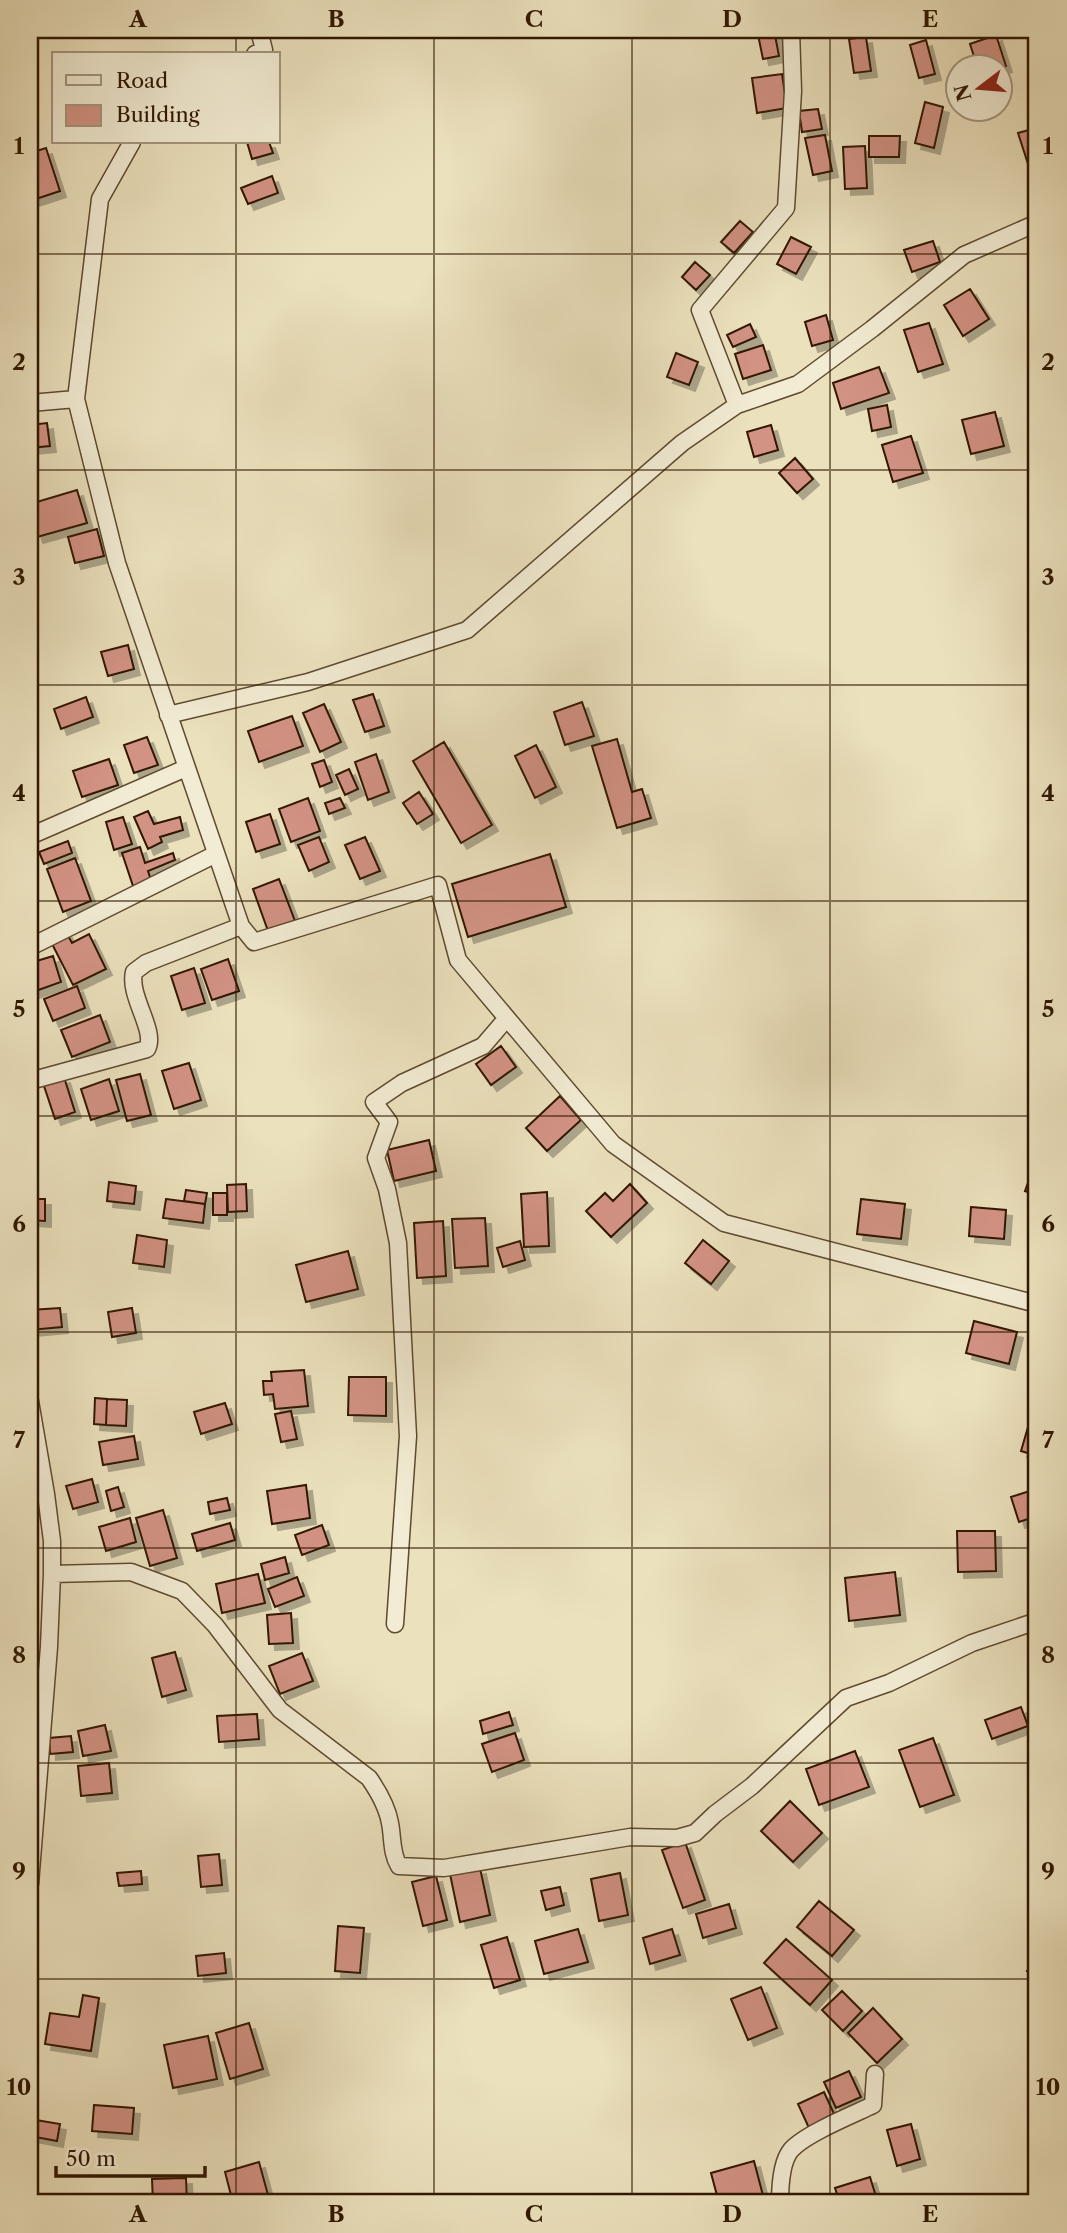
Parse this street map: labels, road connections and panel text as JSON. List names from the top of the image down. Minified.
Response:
{"legend":["Road","Building"],"scale_bar":"50 m","north":"left","grid":{"columns":["A","B","C","D","E"],"rows":["1","2","3","4","5","6","7","8","9","10"]}}
